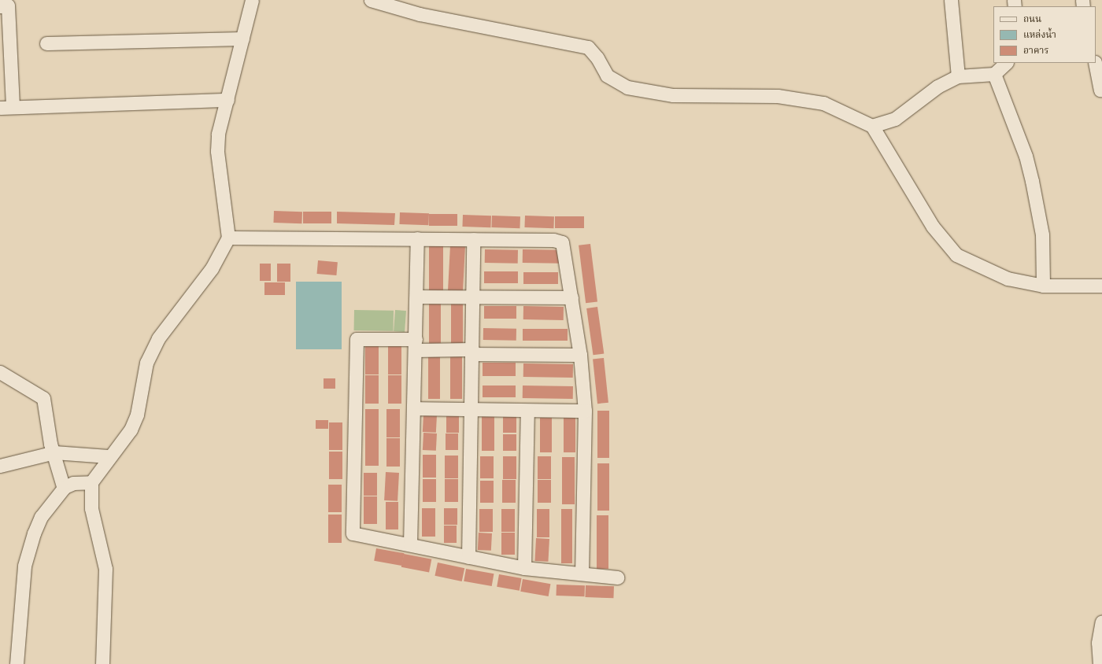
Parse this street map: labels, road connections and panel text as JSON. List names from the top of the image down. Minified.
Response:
{"legend":["ถนน","แหล่งน้ำ","อาคาร"]}
